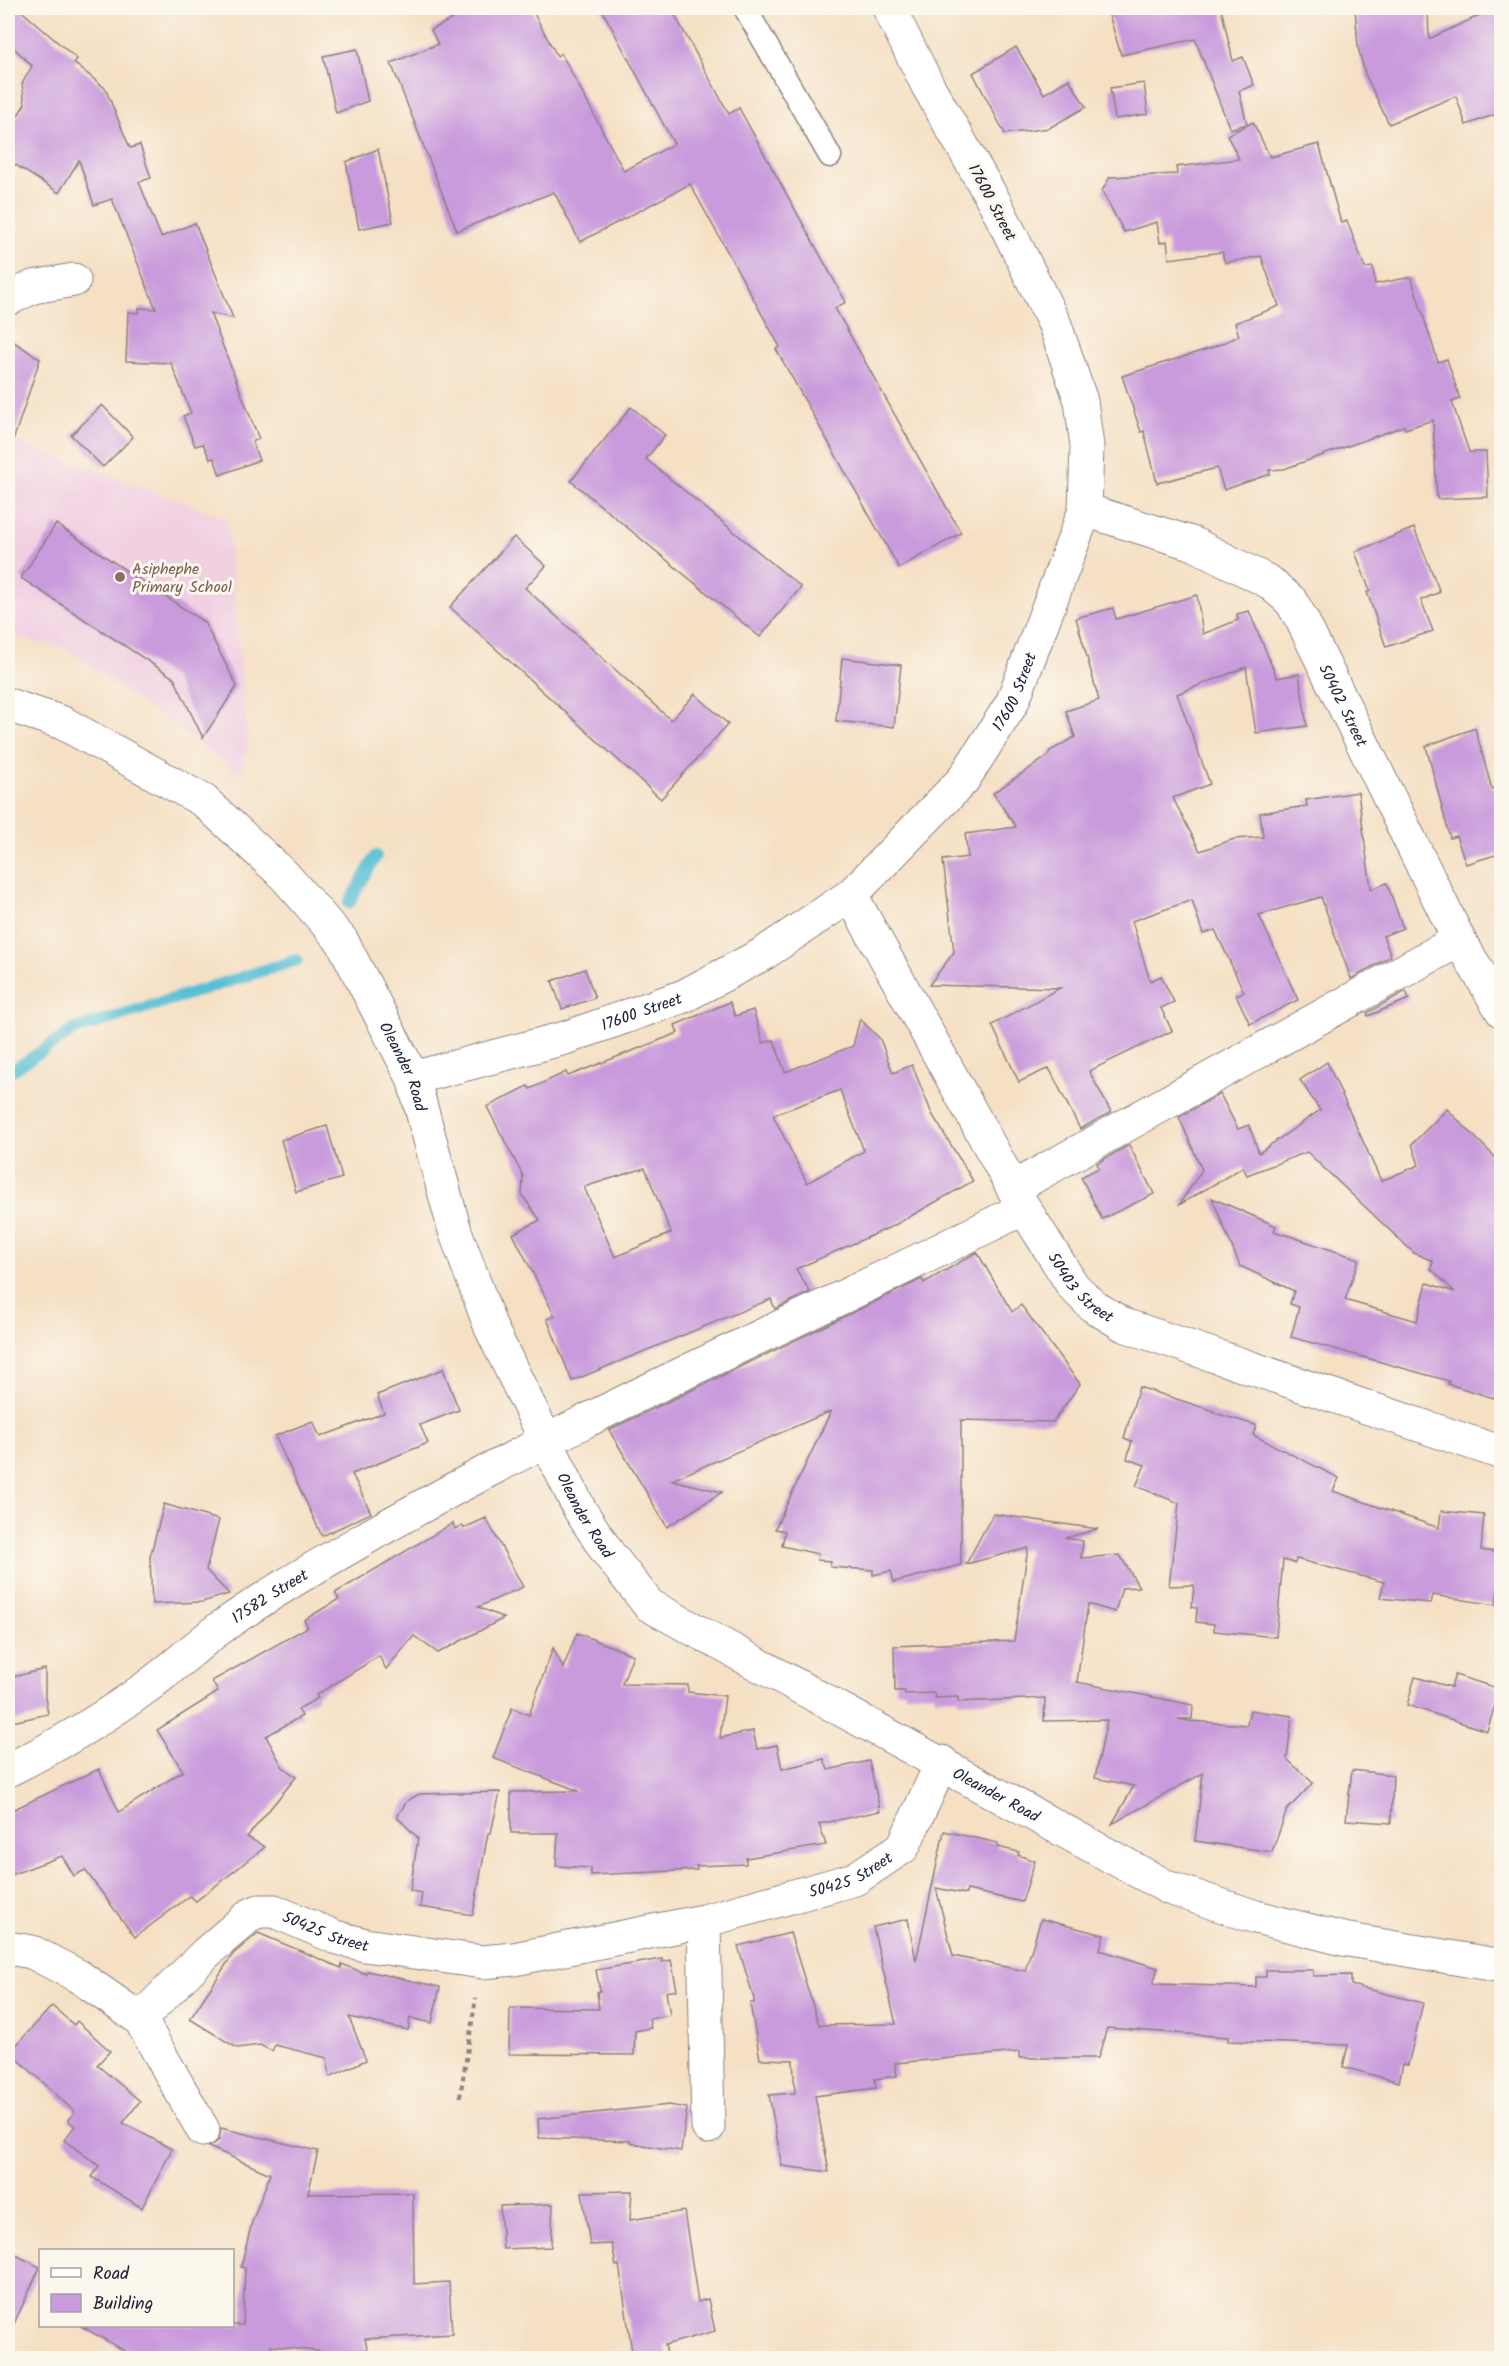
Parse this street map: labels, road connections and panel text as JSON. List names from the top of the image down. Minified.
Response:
{"streets":{"street":["17600 Street","50402 Street","Oleander Road","50403 Street","17582 Street","50425 Street"]},"crossings":[["17600 Street","50402 Street"],["17600 Street","Oleander Road"],["17600 Street","50403 Street"],["50402 Street","17582 Street"],["Oleander Road","17582 Street"],["Oleander Road","50425 Street"],["50403 Street","17582 Street"]],"places":["Asiphephe Primary School"],"legend":["Road","Building"]}
